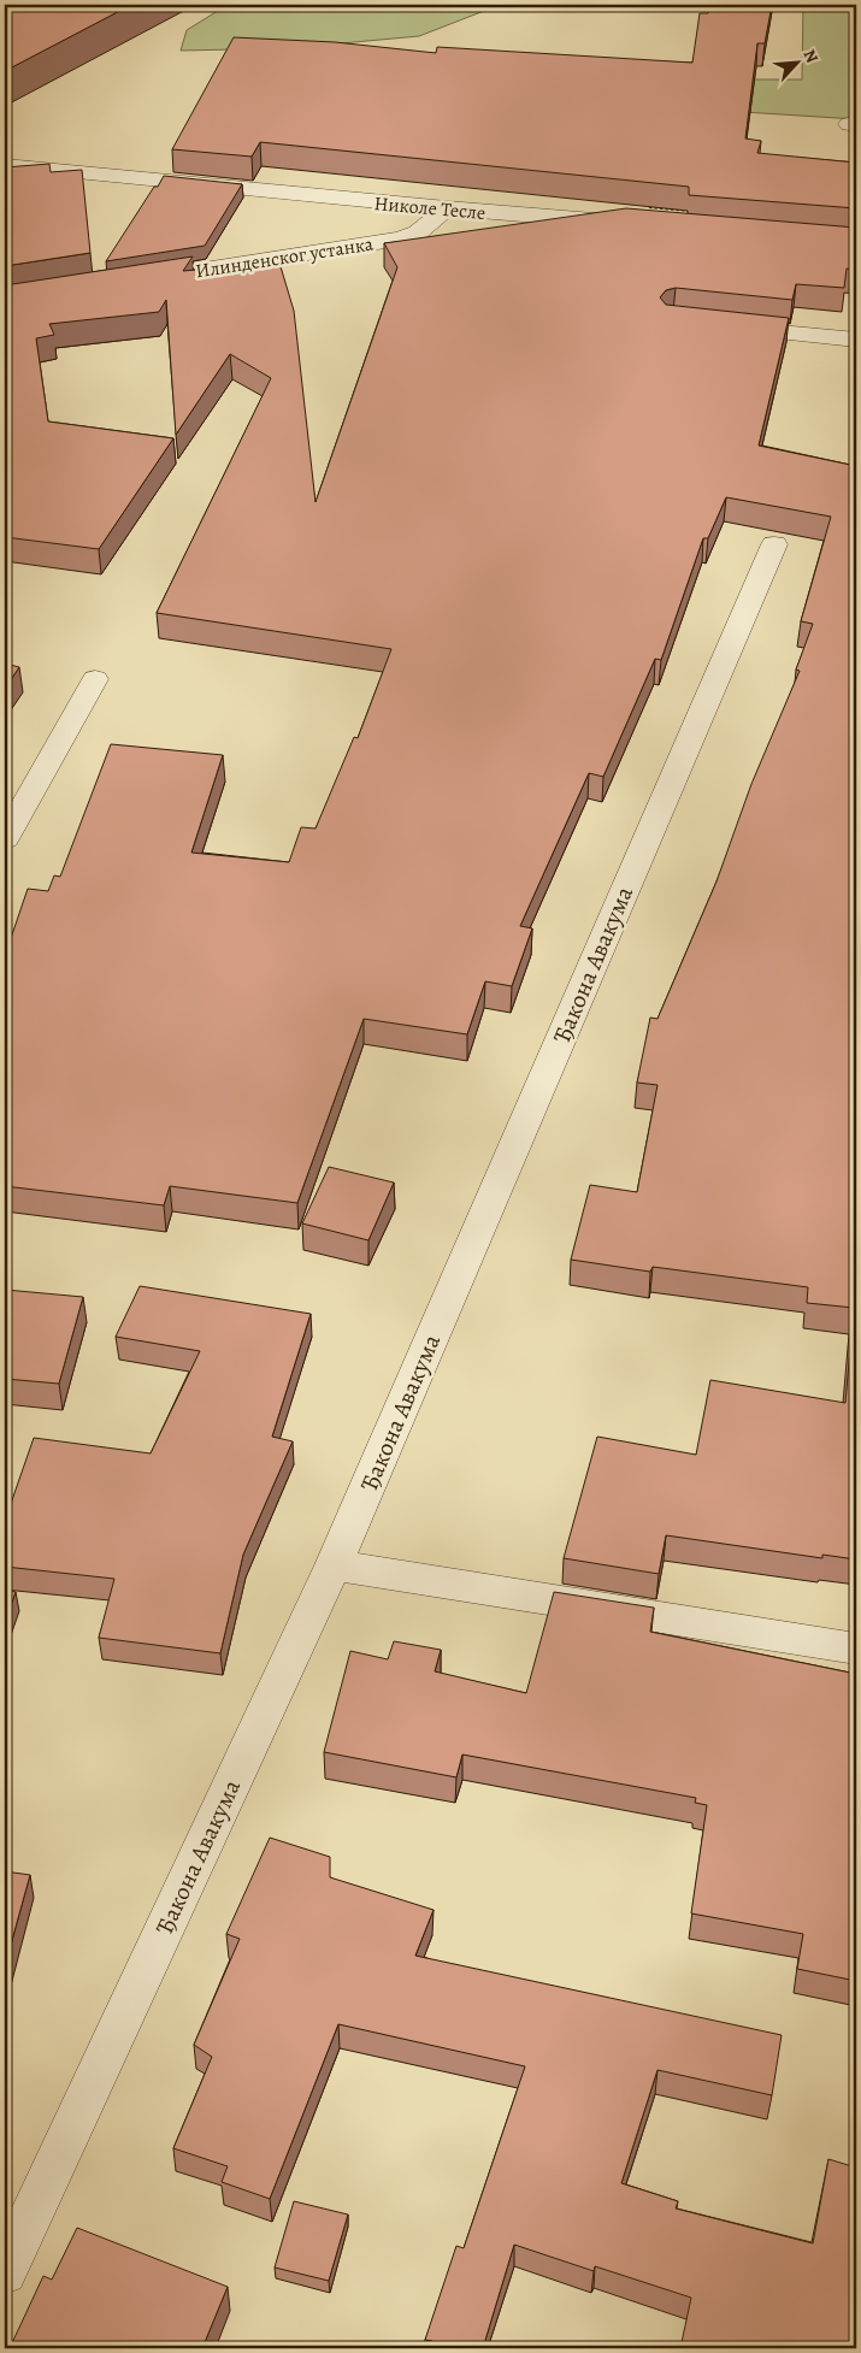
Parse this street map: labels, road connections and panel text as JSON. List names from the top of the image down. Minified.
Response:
{"streets":{"street":["Николе Тесле","Илинденског устанка","Ђакона Авакума"]},"crossings":[["Николе Тесле","Илинденског устанка"]],"north":"top right"}
